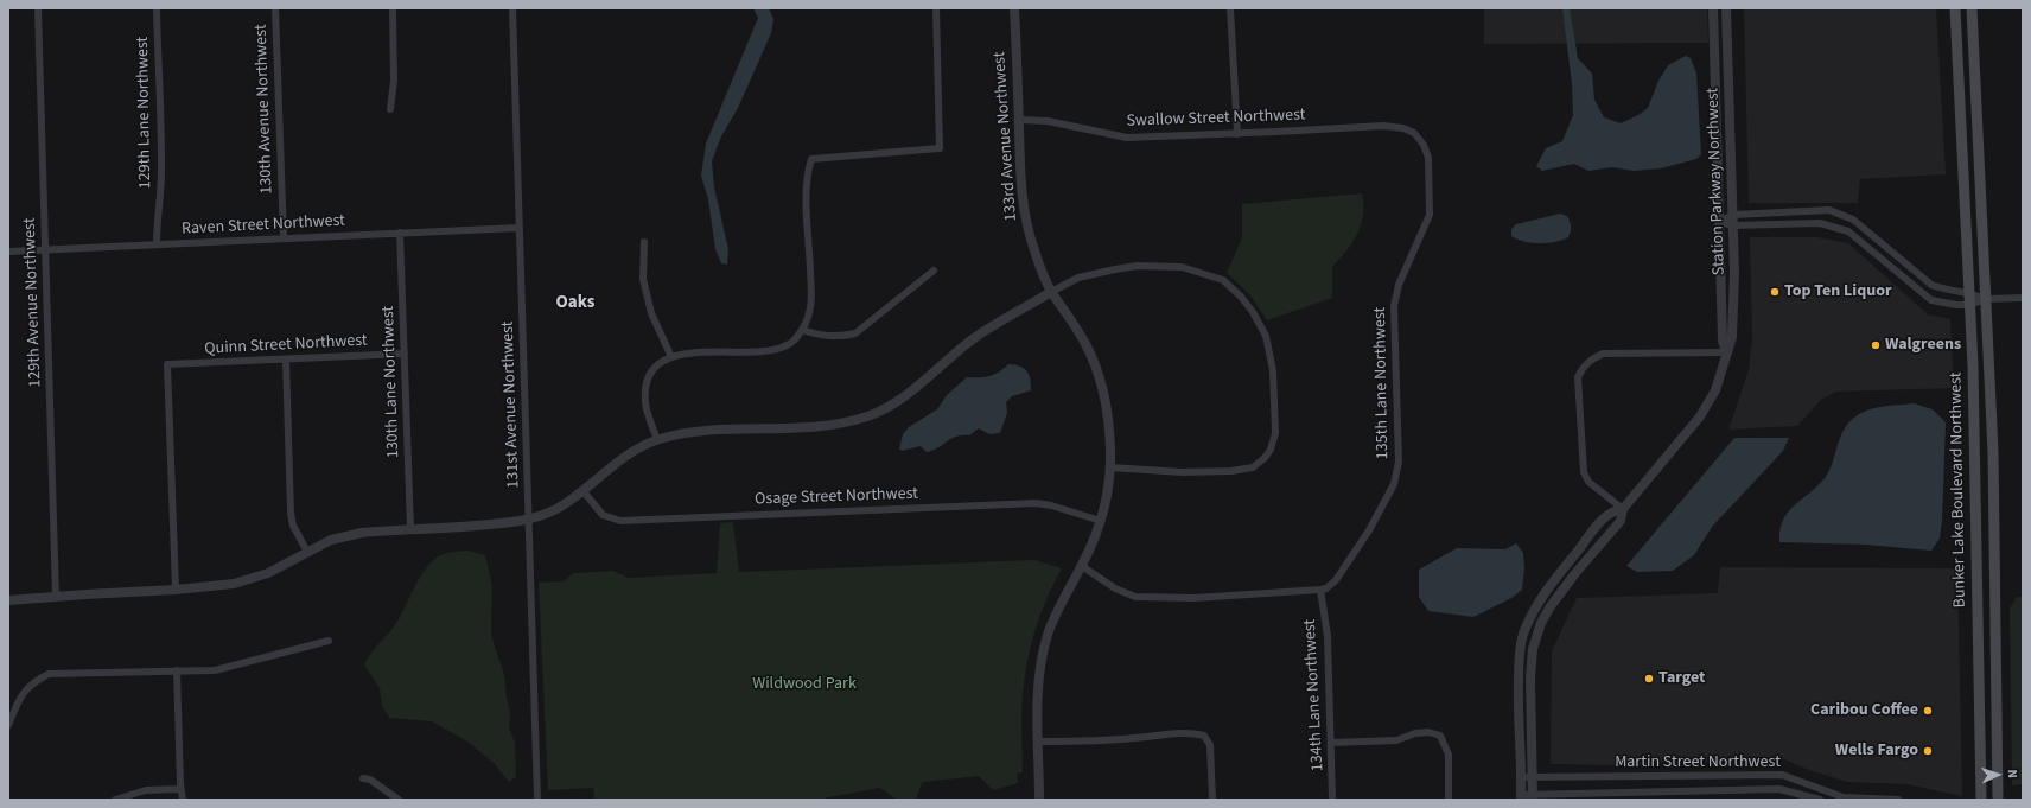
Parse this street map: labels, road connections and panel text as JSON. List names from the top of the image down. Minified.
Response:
{"streets":{"main road":["Bunker Lake Boulevard Northwest"],"street":["130th Avenue Northwest","129th Lane Northwest","Swallow Street Northwest","133rd Avenue Northwest","Station Parkway Northwest","Raven Street Northwest","129th Avenue Northwest","Quinn Street Northwest","130th Lane Northwest","135th Lane Northwest","131st Avenue Northwest","Osage Street Northwest","134th Lane Northwest","Martin Street Northwest"]},"crossings":[["130th Avenue Northwest","Raven Street Northwest"],["129th Lane Northwest","Raven Street Northwest"],["Swallow Street Northwest","133rd Avenue Northwest"],["Swallow Street Northwest","135th Lane Northwest"],["133rd Avenue Northwest","Osage Street Northwest"],["Station Parkway Northwest","Martin Street Northwest"],["Raven Street Northwest","129th Avenue Northwest"],["Raven Street Northwest","130th Lane Northwest"],["Raven Street Northwest","131st Avenue Northwest"],["Quinn Street Northwest","130th Lane Northwest"],["135th Lane Northwest","134th Lane Northwest"]],"districts":["Oaks"],"parks":["Wildwood Park"],"places":["Top Ten Liquor","Walgreens","Target","Caribou Coffee","Wells Fargo"],"north":"right"}
